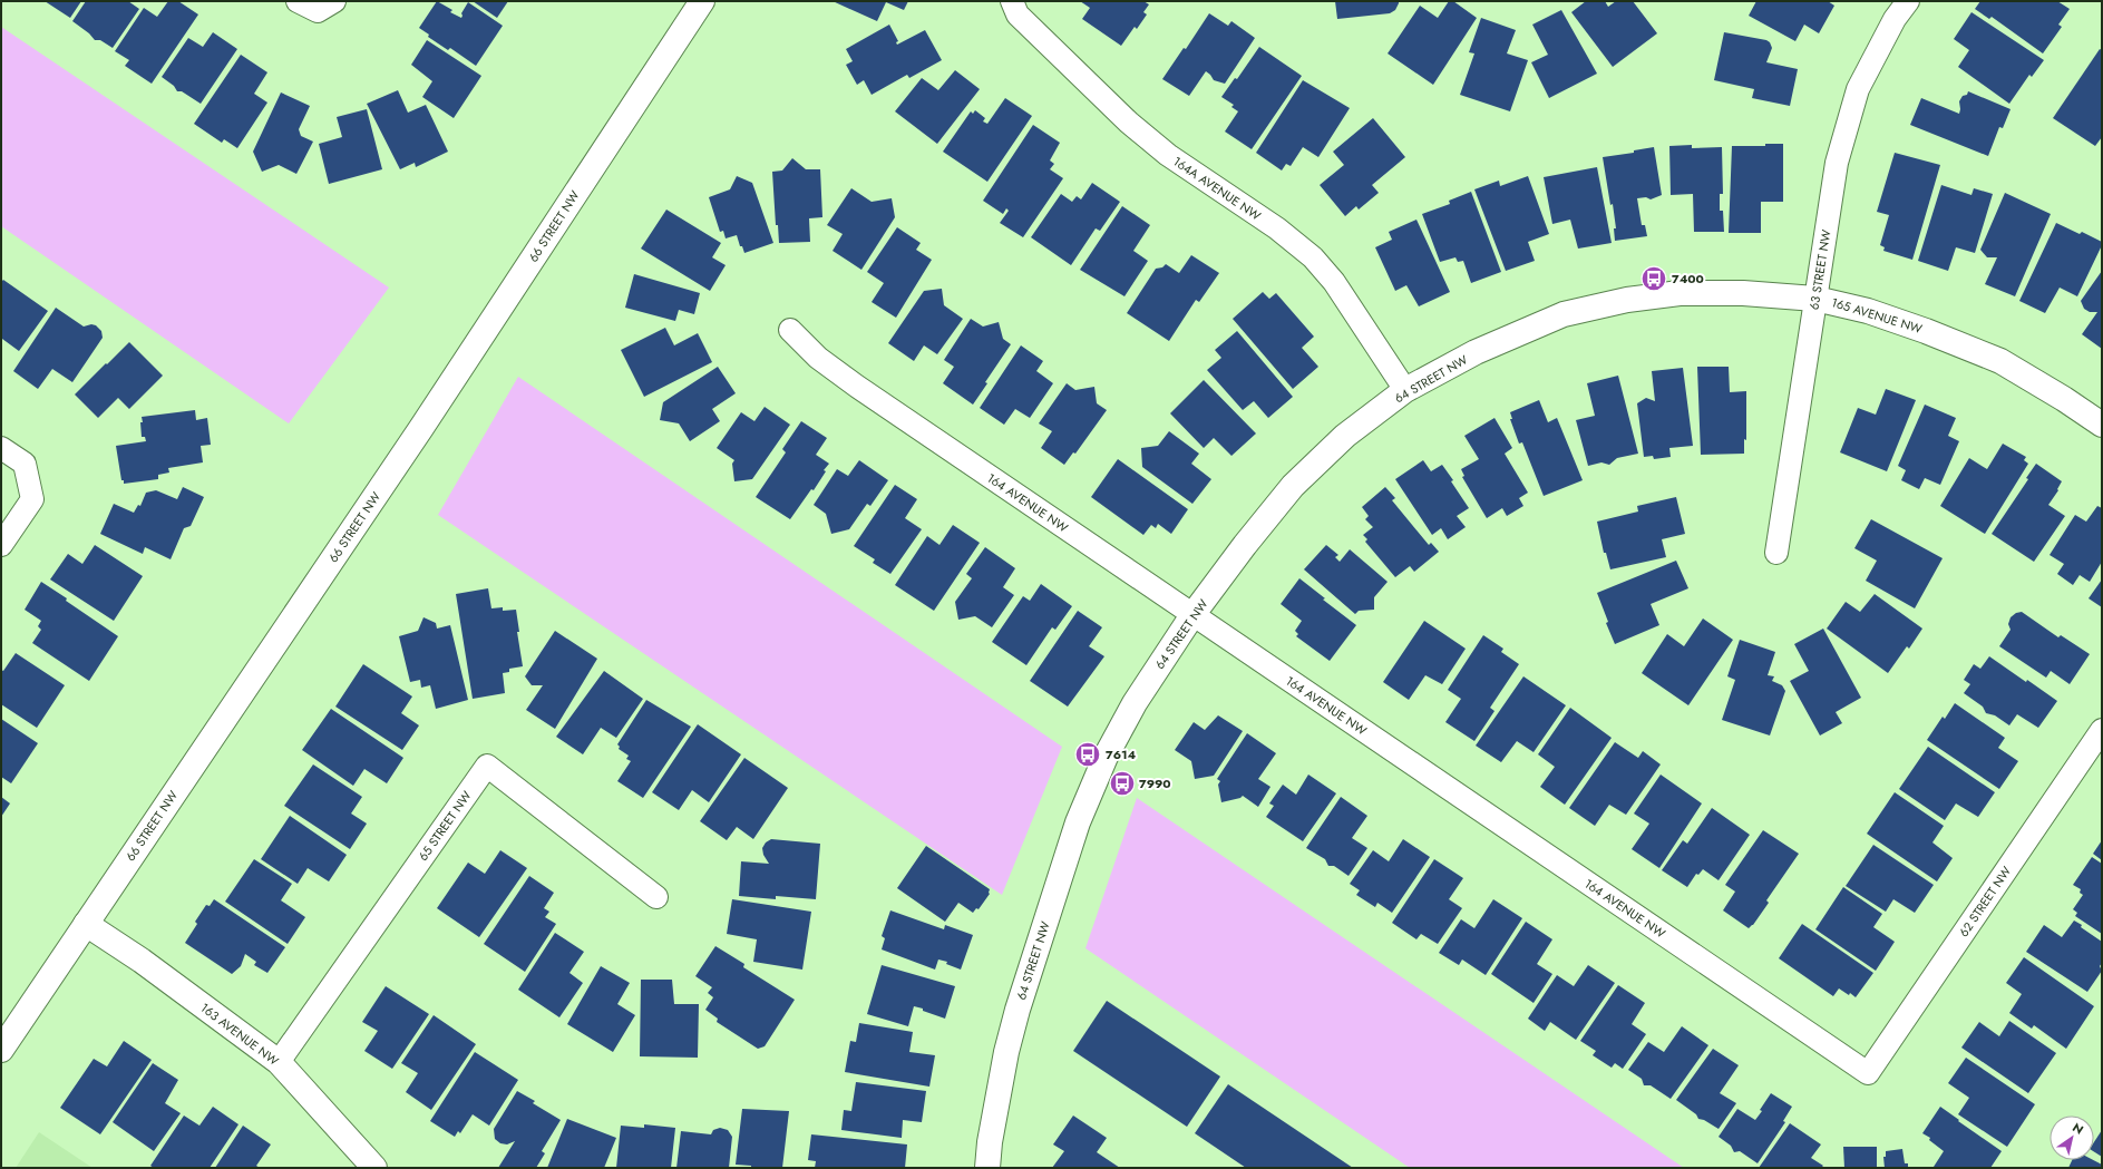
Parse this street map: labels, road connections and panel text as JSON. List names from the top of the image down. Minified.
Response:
{"streets":{"street":["164A AVENUE NW","66 STREET NW","63 STREET NW","165 AVENUE NW","64 STREET NW","164 AVENUE NW","65 STREET NW","62 STREET NW","163 AVENUE NW"]},"crossings":[["164A AVENUE NW","64 STREET NW"],["66 STREET NW","163 AVENUE NW"],["63 STREET NW","165 AVENUE NW"],["165 AVENUE NW","64 STREET NW"],["64 STREET NW","164 AVENUE NW"],["164 AVENUE NW","62 STREET NW"],["65 STREET NW","163 AVENUE NW"]],"places":{"bus stop":["7400","7614","7990"]},"north":"top right"}
